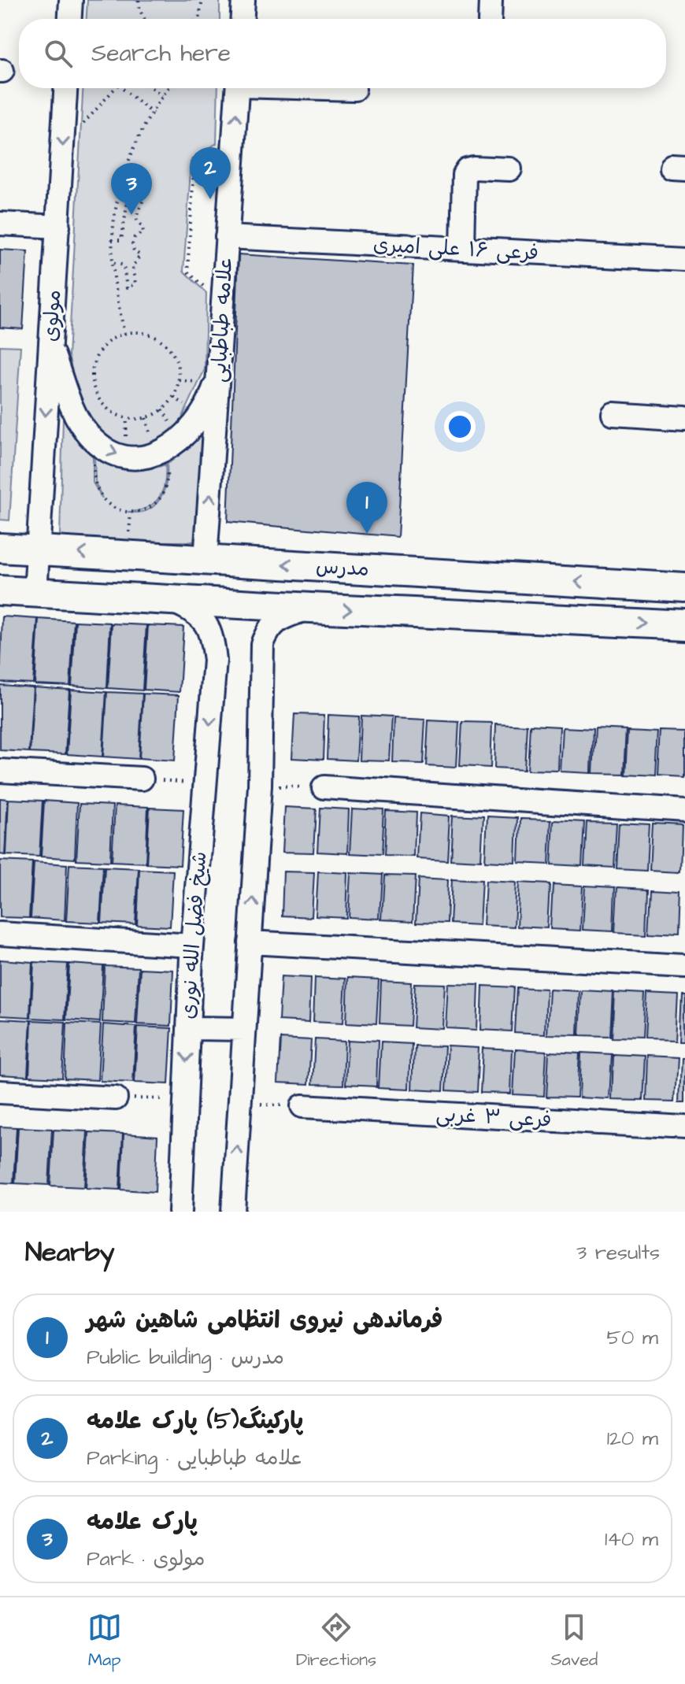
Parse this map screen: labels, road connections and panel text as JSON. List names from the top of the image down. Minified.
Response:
{"streets":{"main road":["مدرس"],"street":["فرعی ۱۶ علی امیری","مولوی","علامه طباطبایی","شیخ فضل الله نوری","فرعی ۳ غربی"]},"crossings":[["فرعی ۱۶ علی امیری","علامه طباطبایی"],["مولوی","مدرس"],["علامه طباطبایی","مدرس"],["مدرس","شیخ فضل الله نوری"]],"one_way":["مولوی","علامه طباطبایی","شیخ فضل الله نوری"],"page":{"search":"Search here","pins":["2","3","1"],"heading":["Nearby","3 results"],"list":[{"mark":"1","name":"فرماندهی نیروی انتظامی شاهین شهر","note":"Public building · مدرس","value":"50 m"},{"mark":"2","name":"پارکینگ(5) پارک علامه","note":"Parking · علامه طباطبایی","value":"120 m"},{"mark":"3","name":"پارک علامه","note":"Park · مولوی","value":"140 m"}],"nav":["Map","Directions","Saved"]}}
